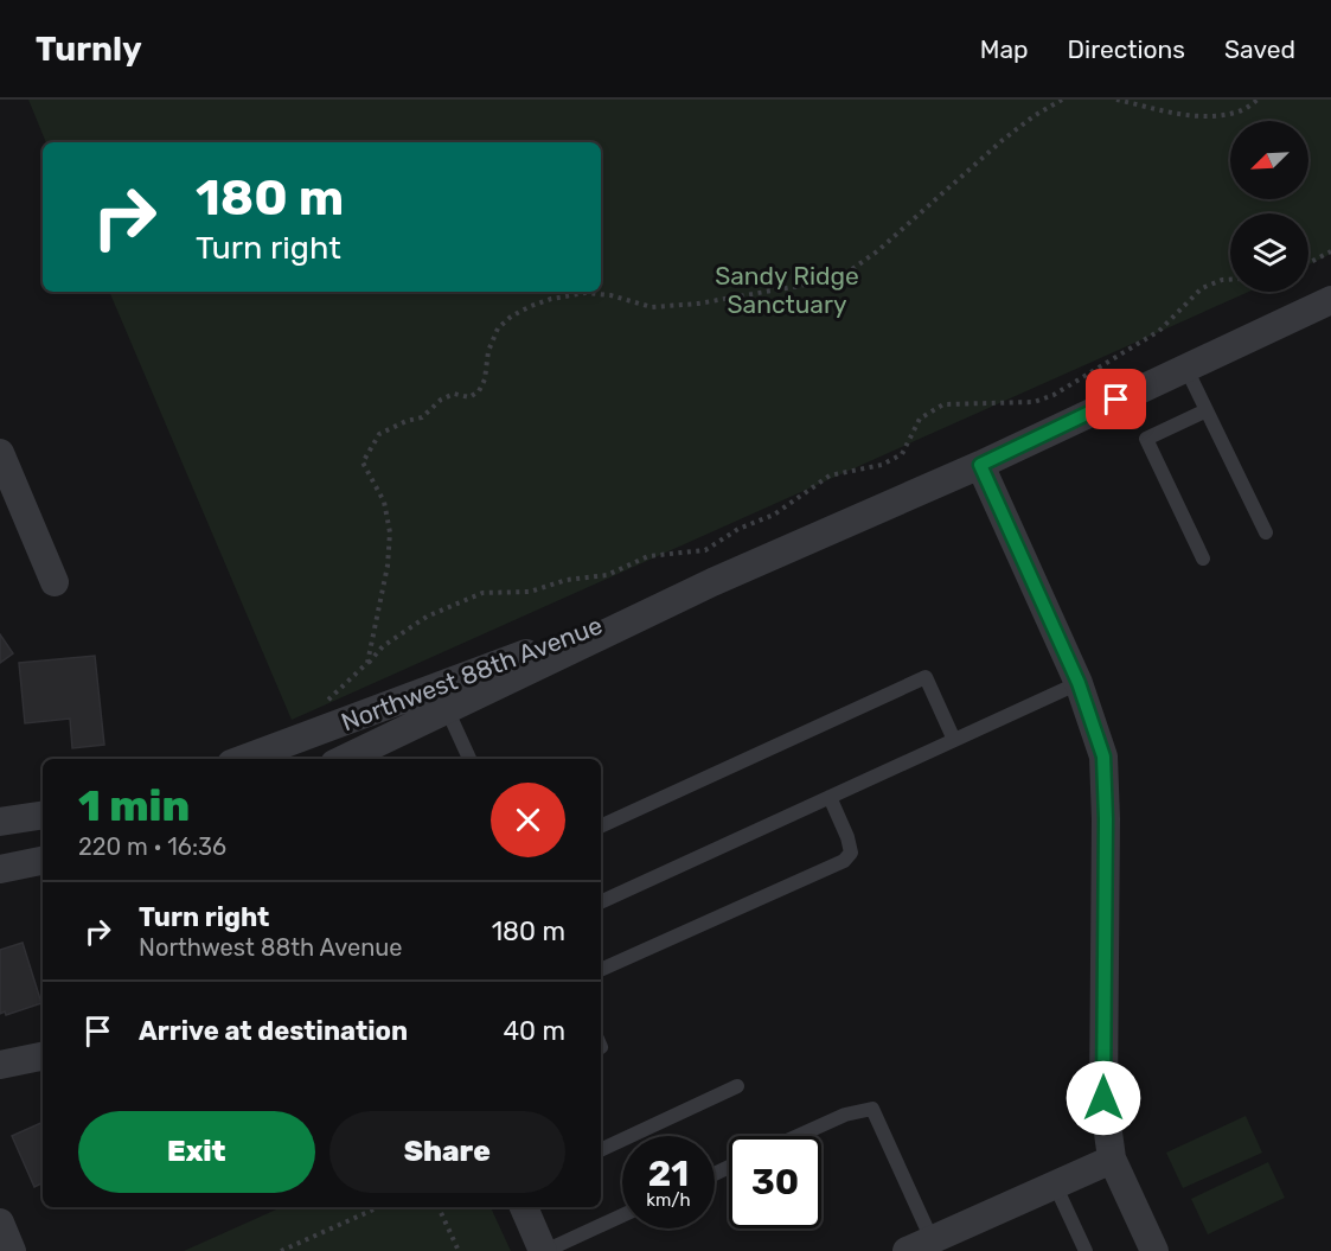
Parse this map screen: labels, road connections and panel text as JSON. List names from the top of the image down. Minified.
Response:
{"streets":{"street":["Northwest 88th Avenue"]},"parks":["Sandy Ridge Sanctuary"],"north":"bottom left","page":{"header":"Turnly","nav":["Map","Directions","Saved"],"turn":["180 m","Turn right"],"heading":["1 min","220 m · 16:36"],"list":[{"name":"Turn right","note":"Northwest 88th Avenue","value":"180 m"},{"name":"Arrive at destination","value":"40 m"}],"buttons":["Exit","Share"],"speed":"21 km/h","limit":"30"}}
